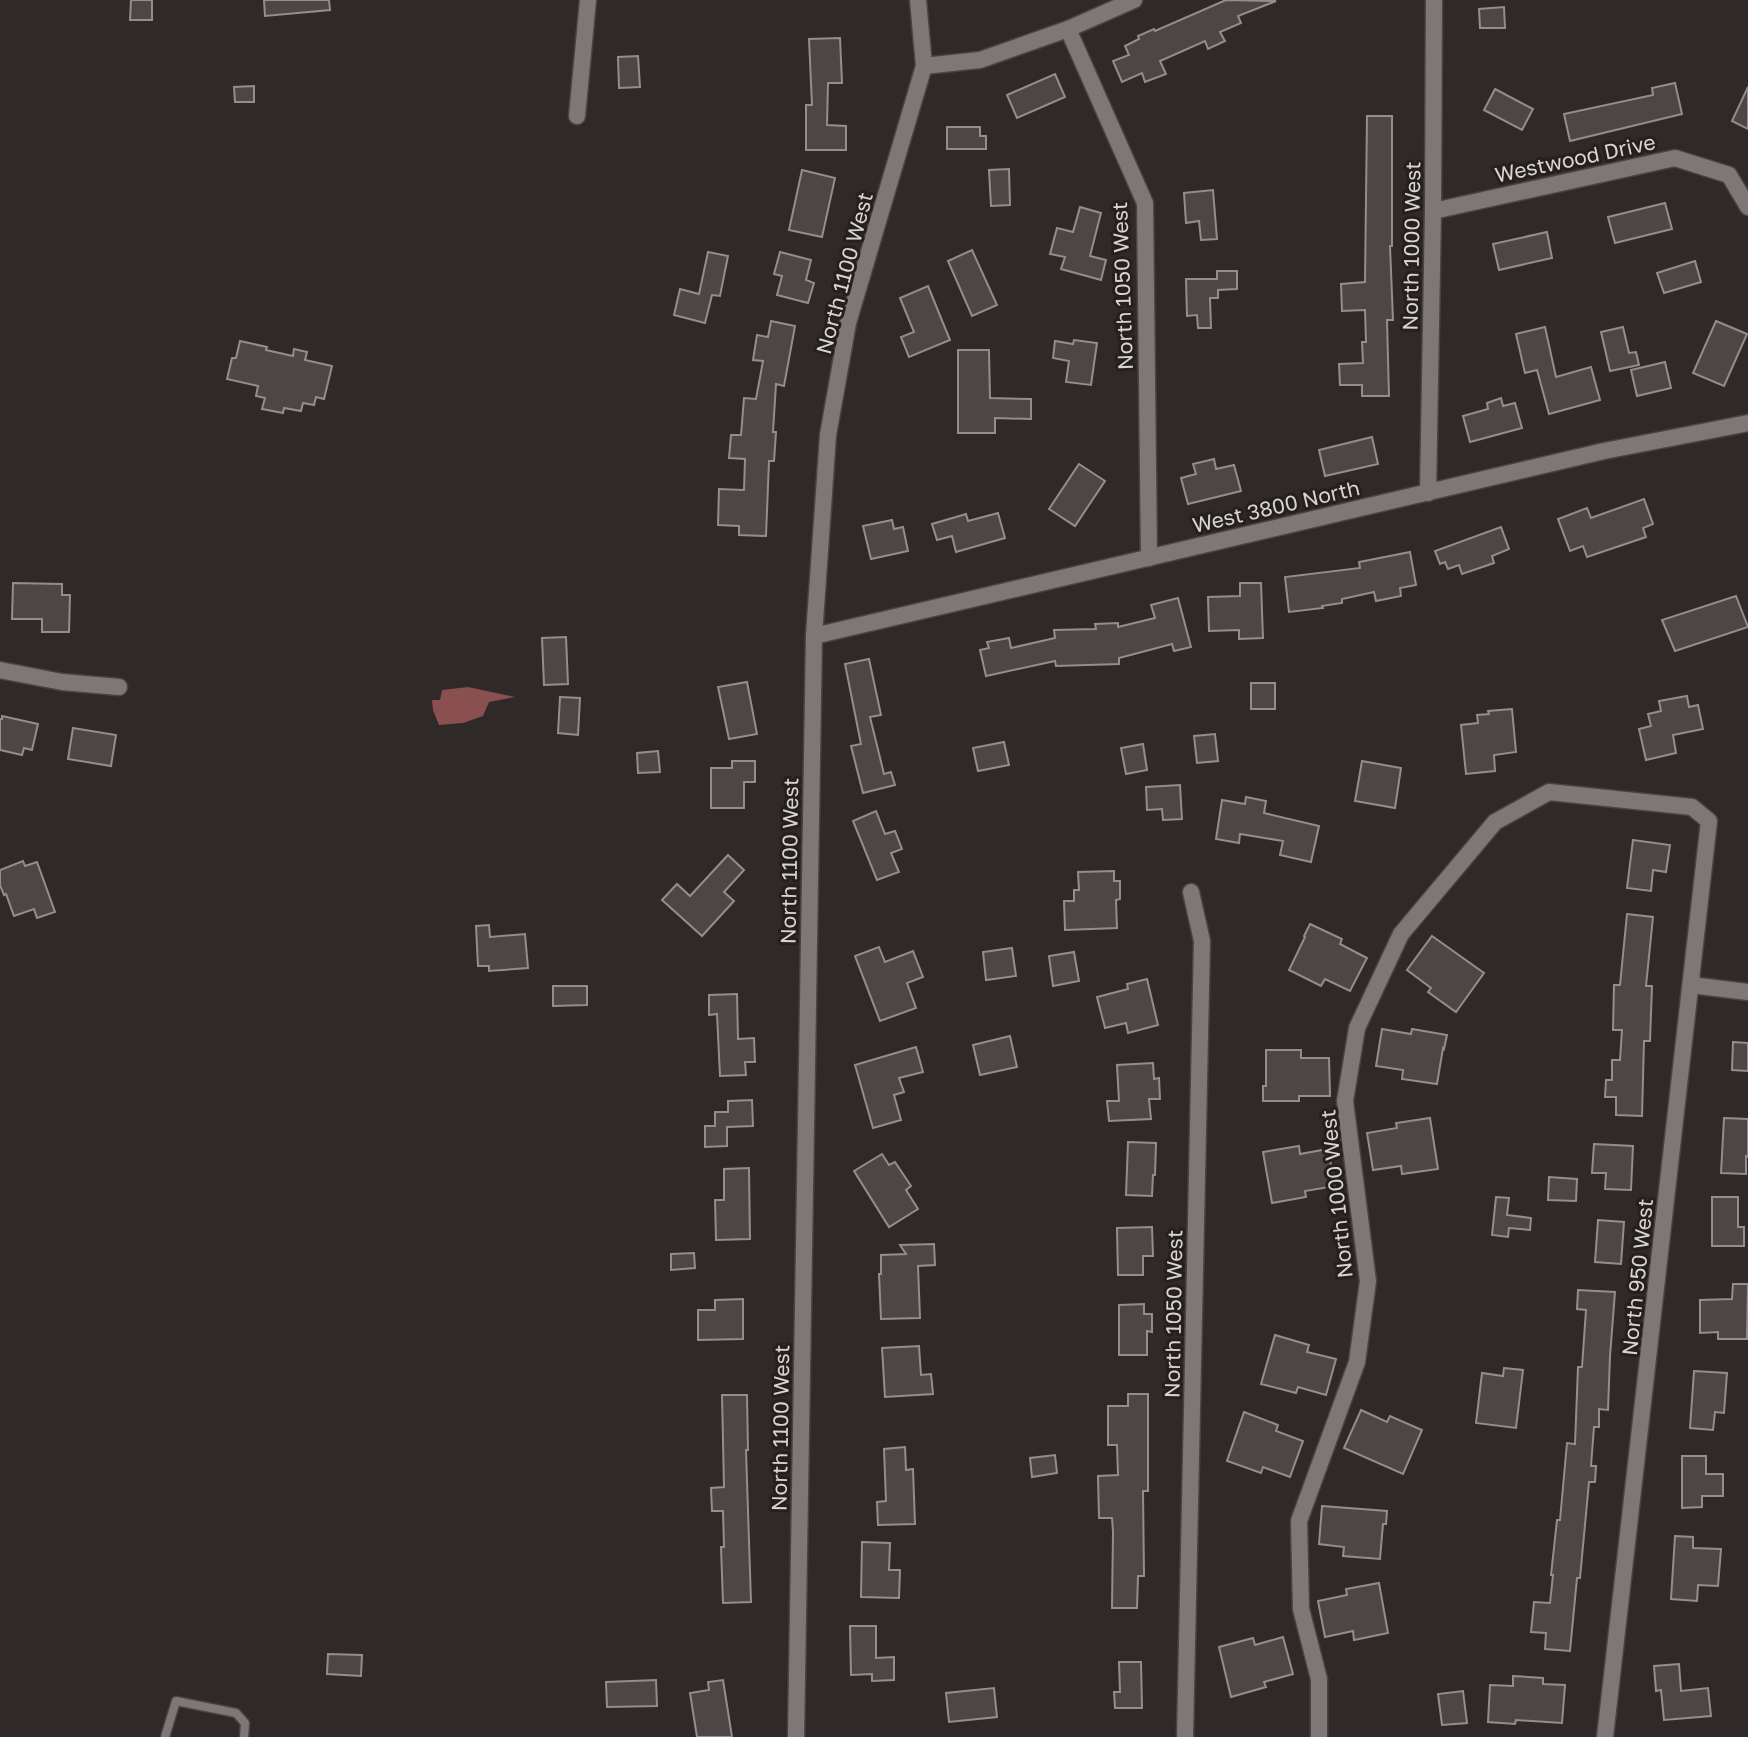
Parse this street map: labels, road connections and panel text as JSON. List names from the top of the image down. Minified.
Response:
{"streets":{"street":["Westwood Drive","North 1000 West","North 1100 West","North 1050 West","West 3800 North","North 950 West"]},"crossings":[["Westwood Drive","North 1000 West"],["North 1000 West","West 3800 North"],["North 1000 West","North 950 West"],["North 1100 West","West 3800 North"],["North 1050 West","West 3800 North"]]}
